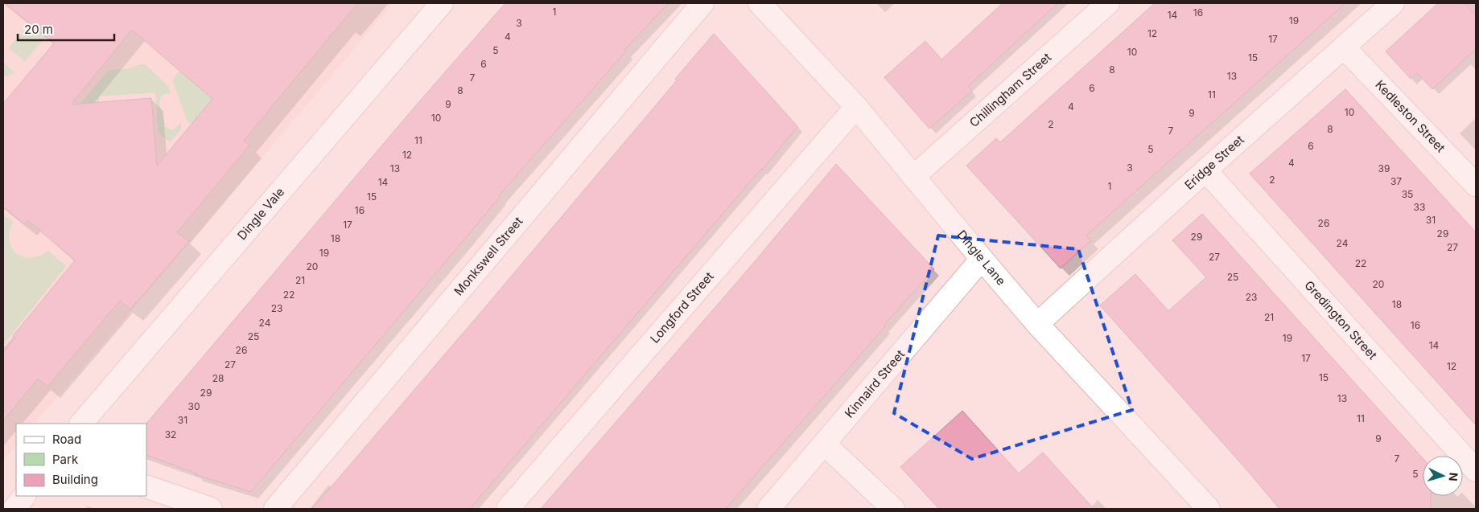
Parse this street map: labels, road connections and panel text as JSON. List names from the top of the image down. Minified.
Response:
{"streets":{"street":["Chillingham Street","Kedleston Street","Eridge Street","Dingle Vale","Monkswell Street","Dingle Lane","Longford Street","Gredington Street","Kinnaird Street"]},"crossings":[["Chillingham Street","Dingle Lane"],["Kedleston Street","Eridge Street"],["Eridge Street","Dingle Lane"],["Eridge Street","Gredington Street"],["Dingle Lane","Longford Street"],["Dingle Lane","Kinnaird Street"]],"house_numbers":["1","16","14","19","3","12","4","17","5","10","15","6","8","13","7","6","8","11","9","4","10","9","10","2","8","7","11","6","5","12","4","3","13","39","2","37","14","1","35","15","33","16","31","26","17","29","29","18","24","27","19","27","22","20","25","21","20","22","23","18","23","21","24","16","25","19","14","26","17","27","12","15","28","29","13","30","11","31","32","9","7","5"],"legend":["Road","Park","Building"],"scale_bar":"20 m","north":"right"}
